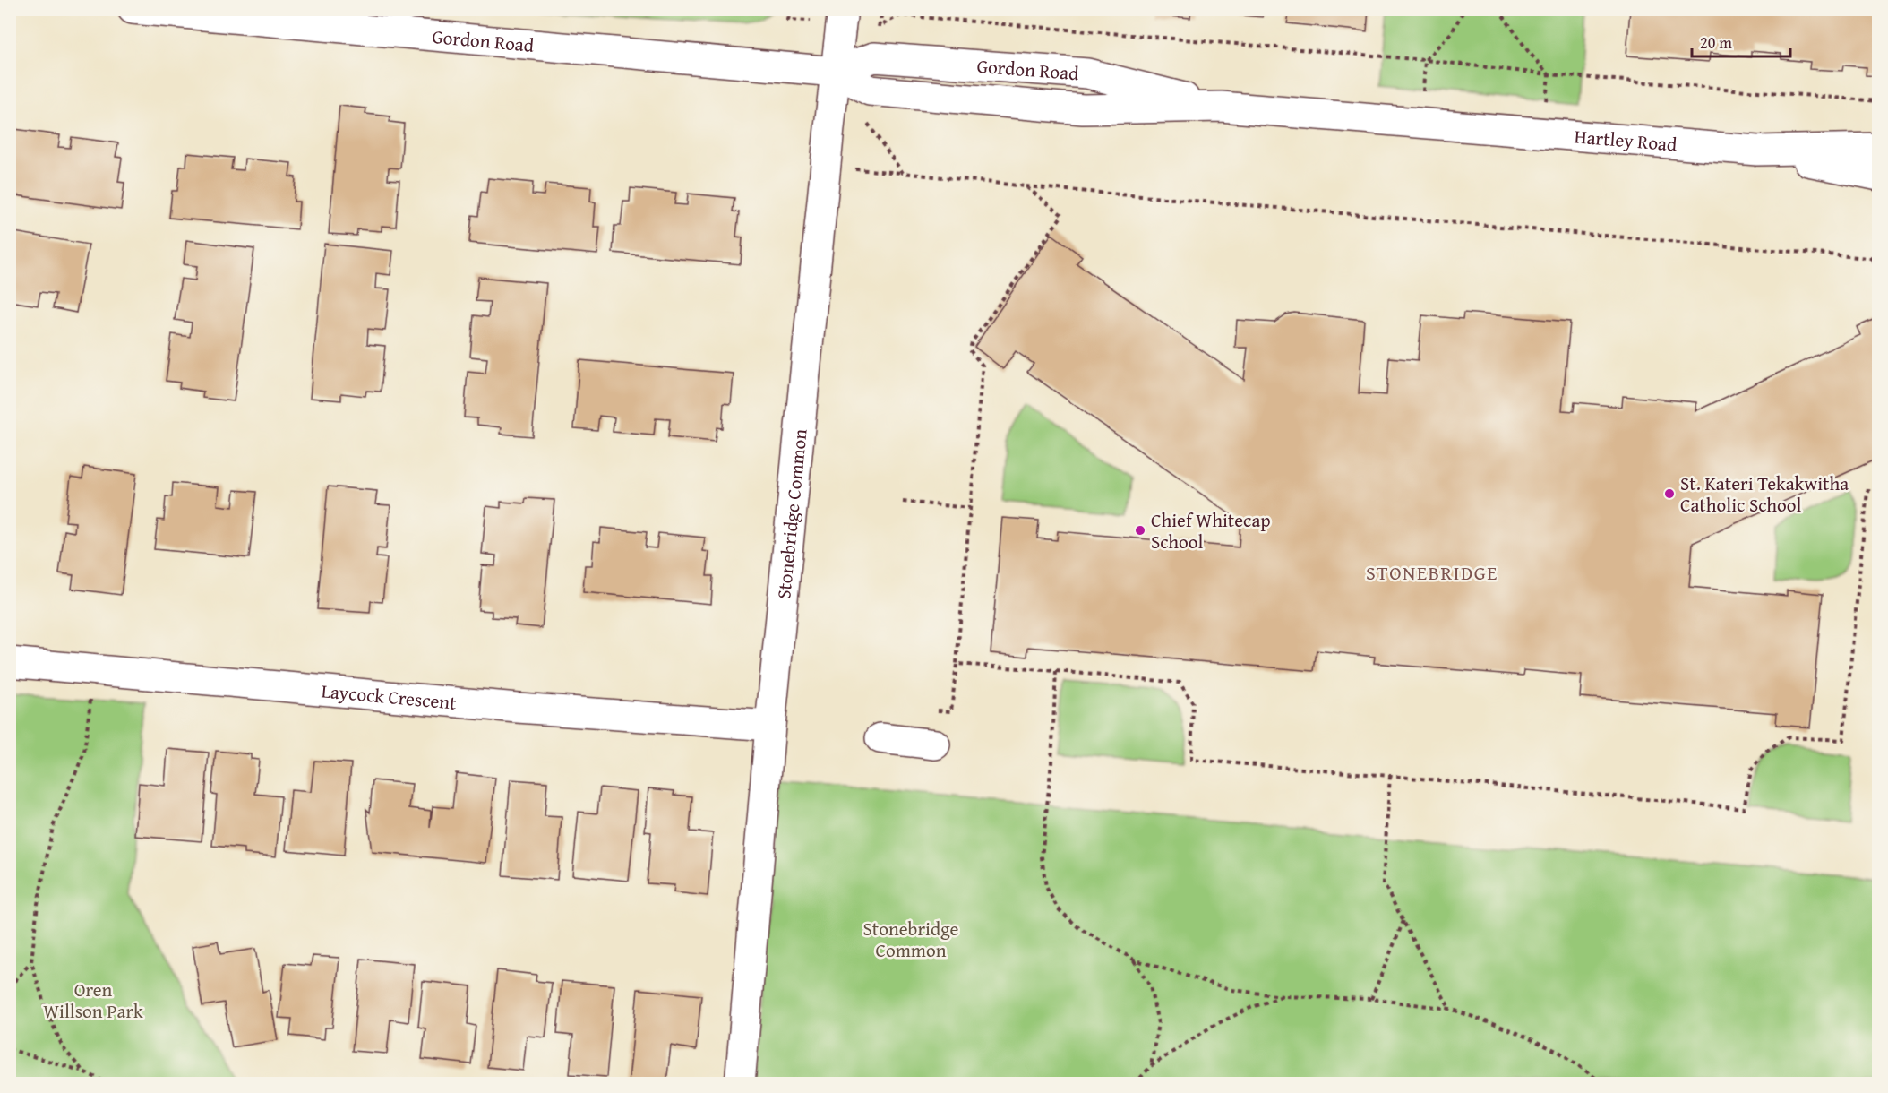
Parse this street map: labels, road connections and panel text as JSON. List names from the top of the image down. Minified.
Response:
{"streets":{"street":["Gordon Road","Hartley Road","Stonebridge Common","Laycock Crescent"]},"crossings":[["Gordon Road","Hartley Road"],["Gordon Road","Stonebridge Common"],["Stonebridge Common","Laycock Crescent"]],"districts":["STONEBRIDGE"],"parks":["Stonebridge Common","Oren Willson Park"],"places":["St. Kateri Tekakwitha Catholic School","Chief Whitecap School"],"scale_bar":"20 m"}
